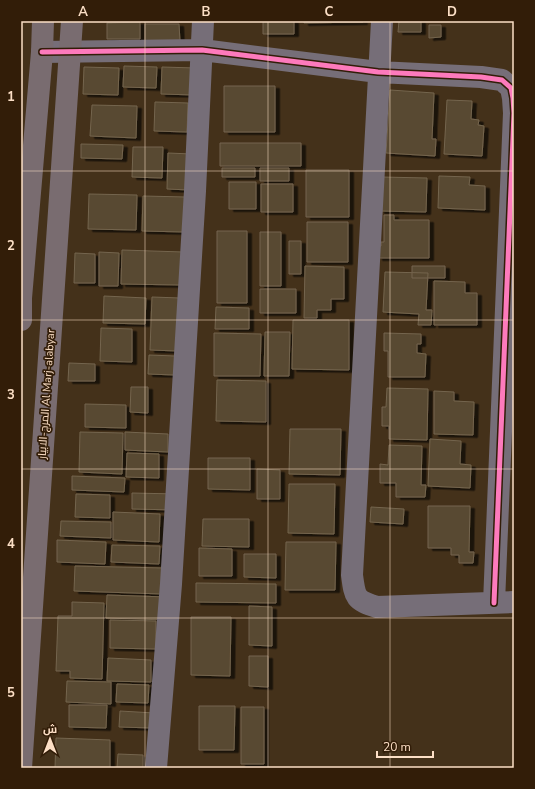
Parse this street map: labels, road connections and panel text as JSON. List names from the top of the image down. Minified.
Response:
{"streets":{"main road":["المرج-الابيار Al Marj-alabyar"]},"scale_bar":"20 m","north":"top","grid":{"columns":["A","B","C","D"],"rows":["1","2","3","4","5"]}}
